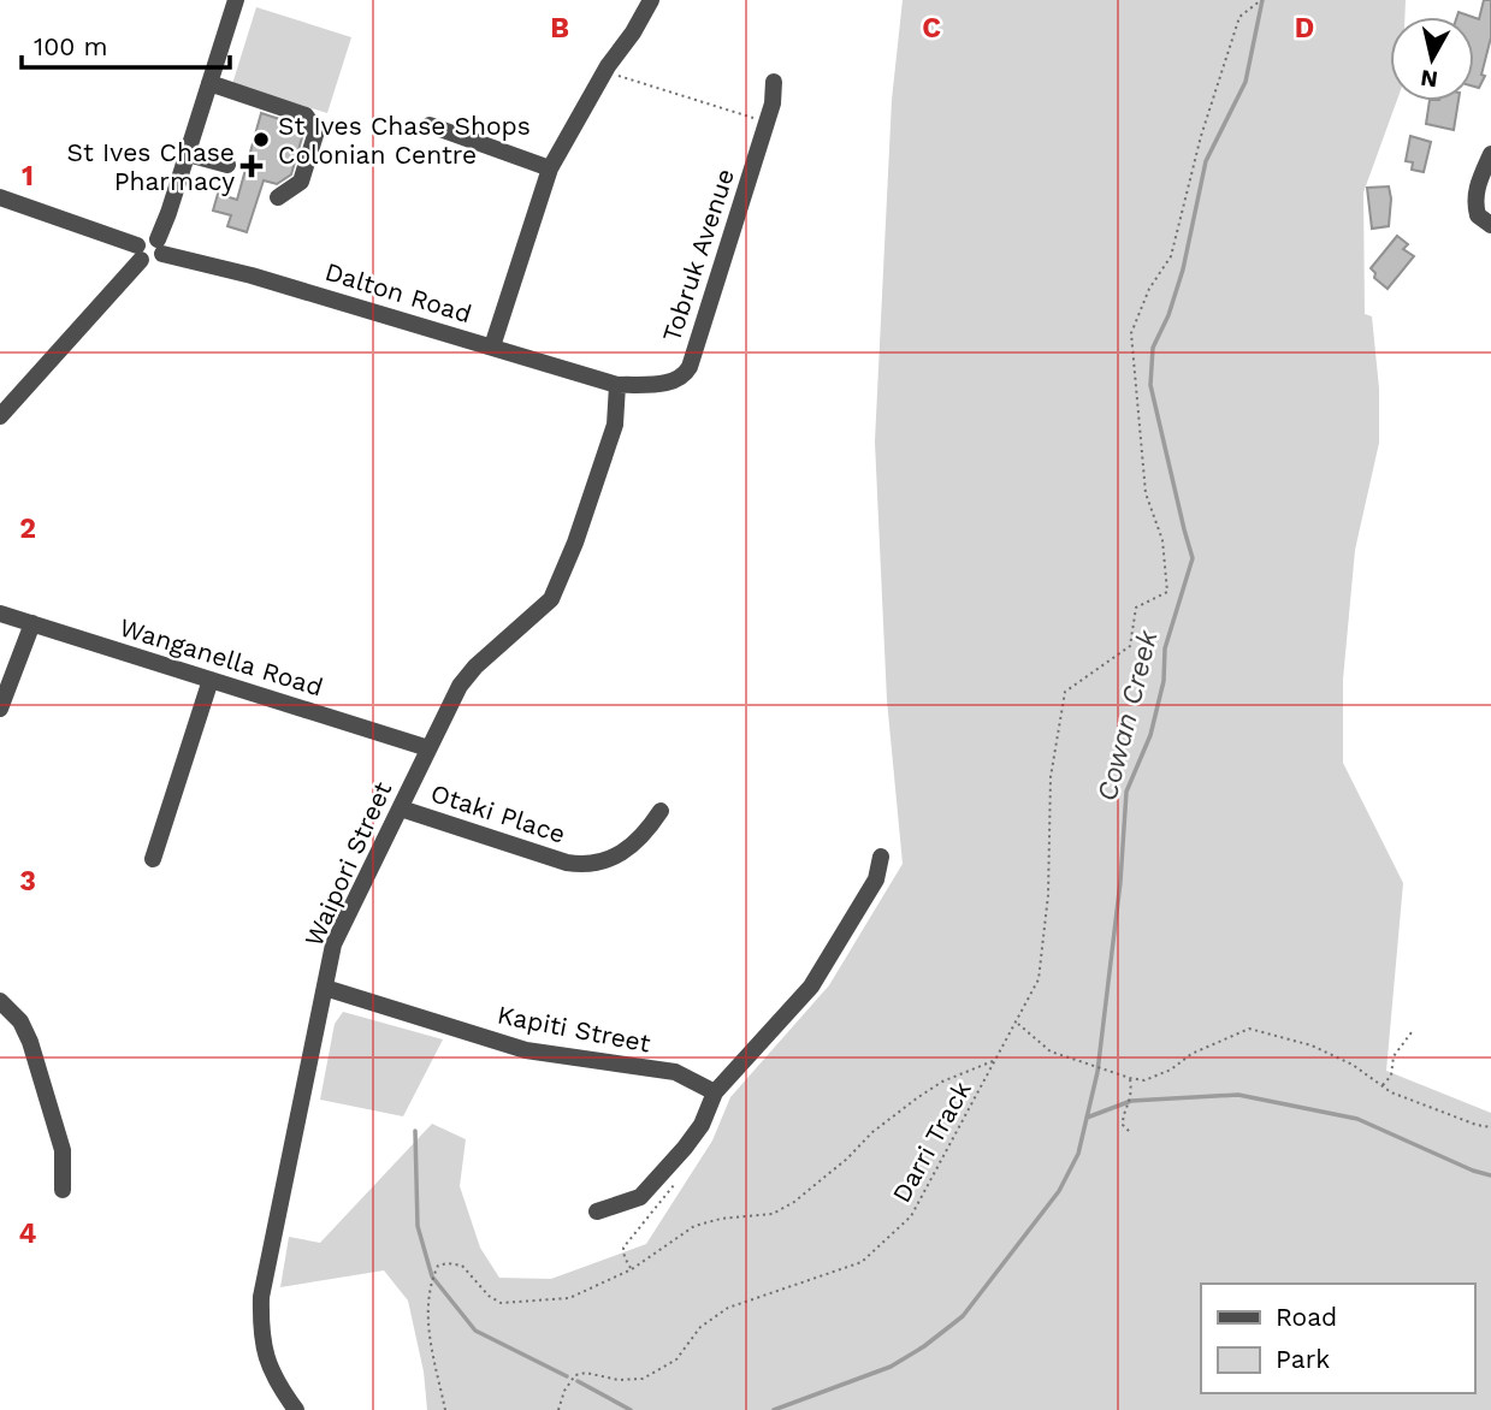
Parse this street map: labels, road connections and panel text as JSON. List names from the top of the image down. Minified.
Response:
{"streets":{"street":["Tobruk Avenue","Dalton Road","Wanganella Road","Otaki Place","Waipori Street","Kapiti Street"],"path":["Darri Track"]},"crossings":[["Tobruk Avenue","Dalton Road"],["Tobruk Avenue","Waipori Street"],["Dalton Road","Waipori Street"],["Wanganella Road","Waipori Street"],["Otaki Place","Waipori Street"],["Waipori Street","Kapiti Street"]],"water":["Cowan Creek"],"places":{"other":["St Ives Chase Shops Colonian Centre"],"health":["St Ives Chase Pharmacy"]},"legend":["Road","Park"],"scale_bar":"100 m","north":"bottom","grid":{"columns":["B","C","D"],"rows":["1","2","3","4"]}}
